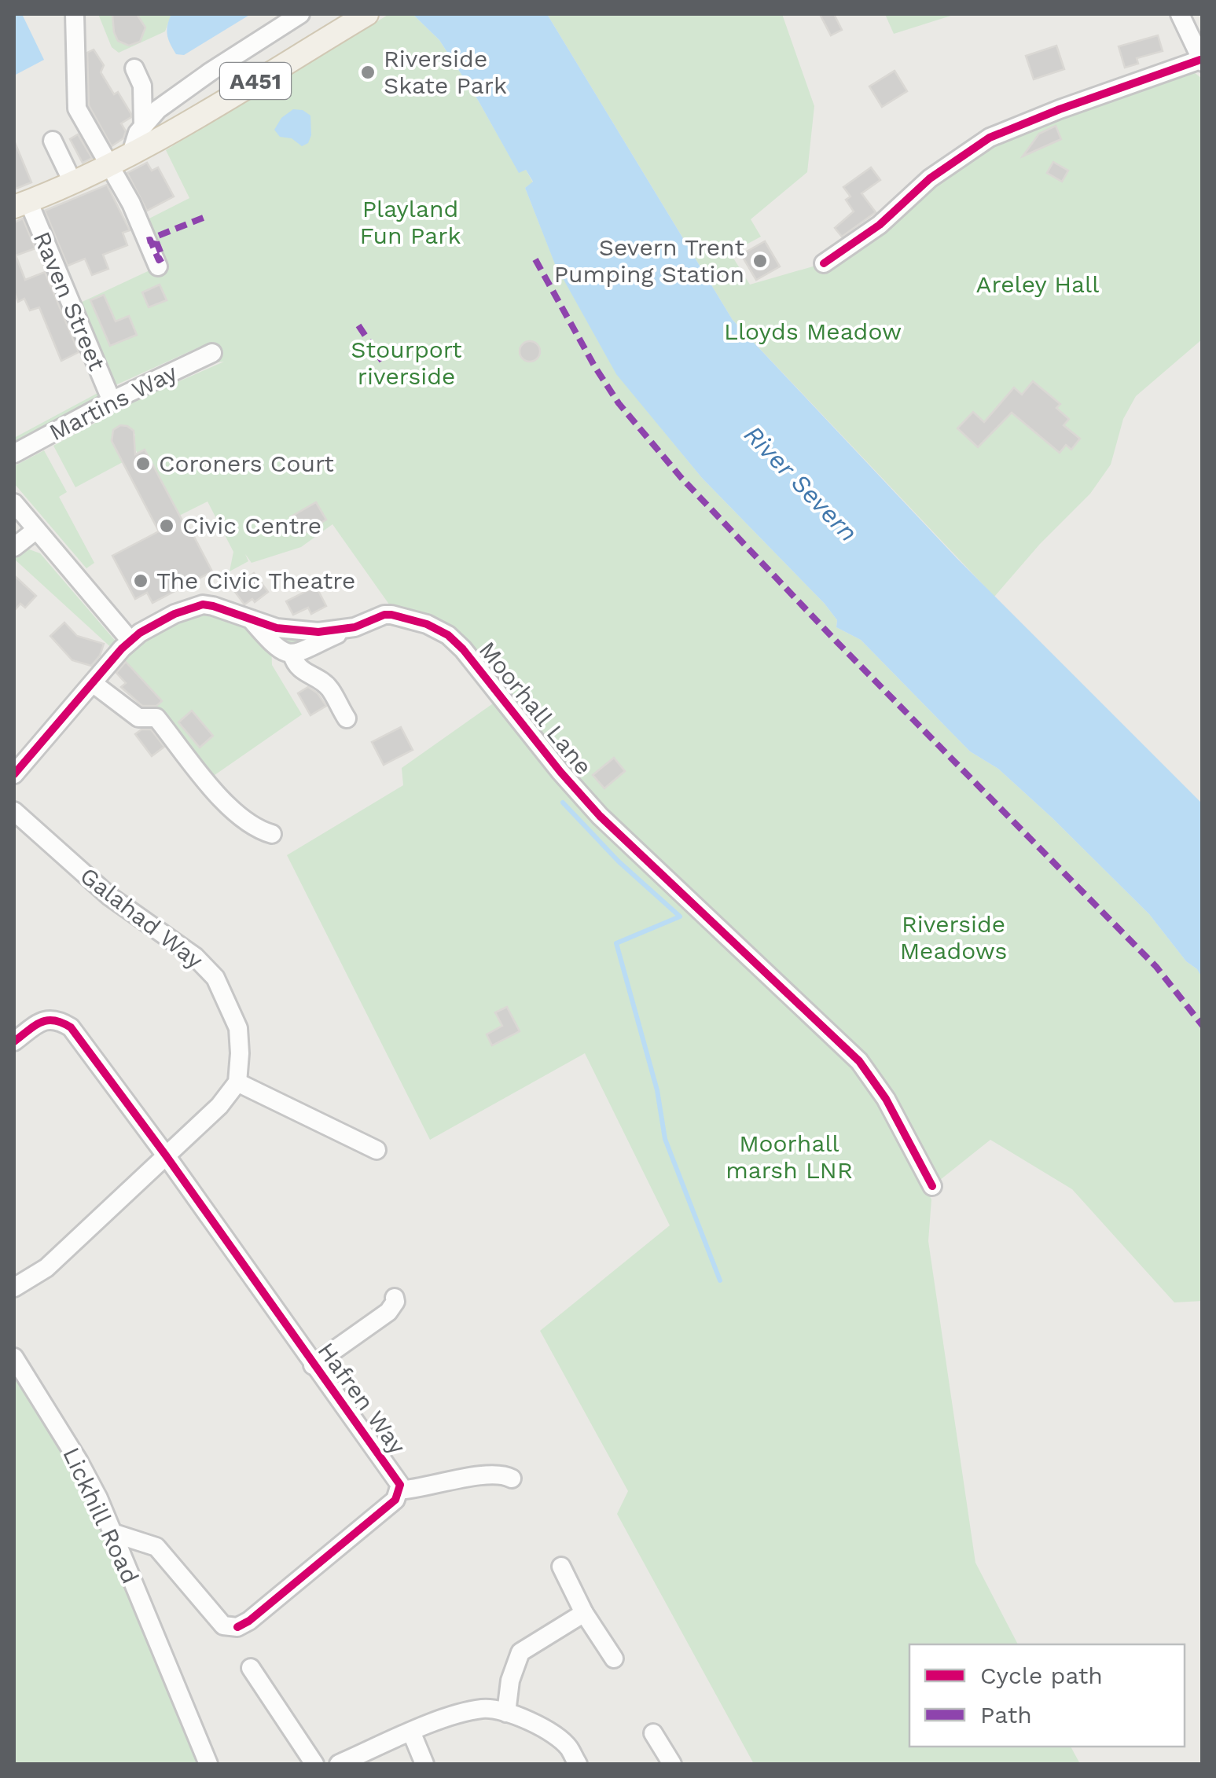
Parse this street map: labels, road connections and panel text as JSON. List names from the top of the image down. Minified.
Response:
{"streets":{"main road":["A451"],"street":["Raven Street","Martins Way","Moorhall Lane","Galahad Way","Hafren Way","Lickhill Road"]},"crossings":[["A451","Raven Street"],["Raven Street","Martins Way"],["Hafren Way","Lickhill Road"]],"water":["River Severn"],"parks":["Playland Fun Park","Areley Hall","Lloyds Meadow","Stourport riverside","Riverside Meadows","Moorhall marsh LNR"],"places":["Riverside Skate Park","Severn Trent Pumping Station","Coroners Court","Civic Centre","The Civic Theatre"],"legend":["Cycle path","Path"]}
